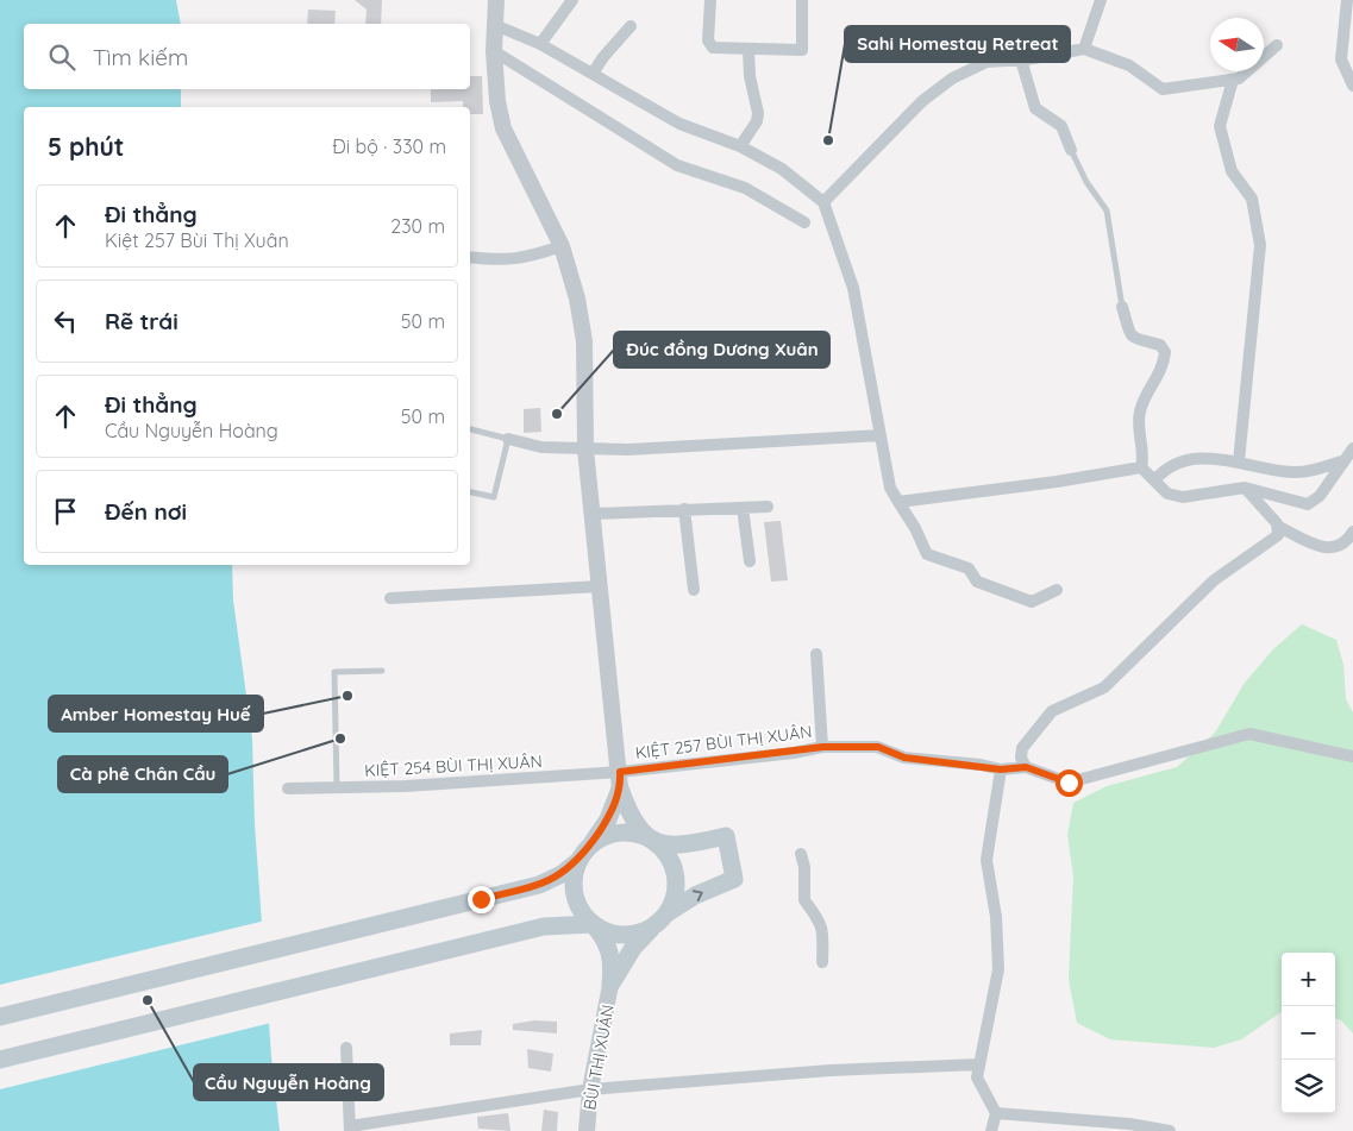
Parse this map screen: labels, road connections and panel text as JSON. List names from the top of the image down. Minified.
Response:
{"streets":{"street":["KIỆT 257 BÙI THỊ XUÂN","KIỆT 254 BÙI THỊ XUÂN","BÙI THỊ XUÂN"]},"crossings":[["KIỆT 257 BÙI THỊ XUÂN","KIỆT 254 BÙI THỊ XUÂN"]],"places":["Sahi Homestay Retreat","Đúc đồng Dương Xuân","Amber Homestay Huế","Cà phê Chân Cầu","Cầu Nguyễn Hoàng"],"north":"left","page":{"search":"Tìm kiếm","heading":["5 phút","Đi bộ · 330 m"],"list":[["Đi thẳng","Kiệt 257 Bùi Thị Xuân","230 m"],["Rẽ trái","50 m"],["Đi thẳng","Cầu Nguyễn Hoàng","50 m"],"Đến nơi"],"map_buttons":["+","−"]}}
